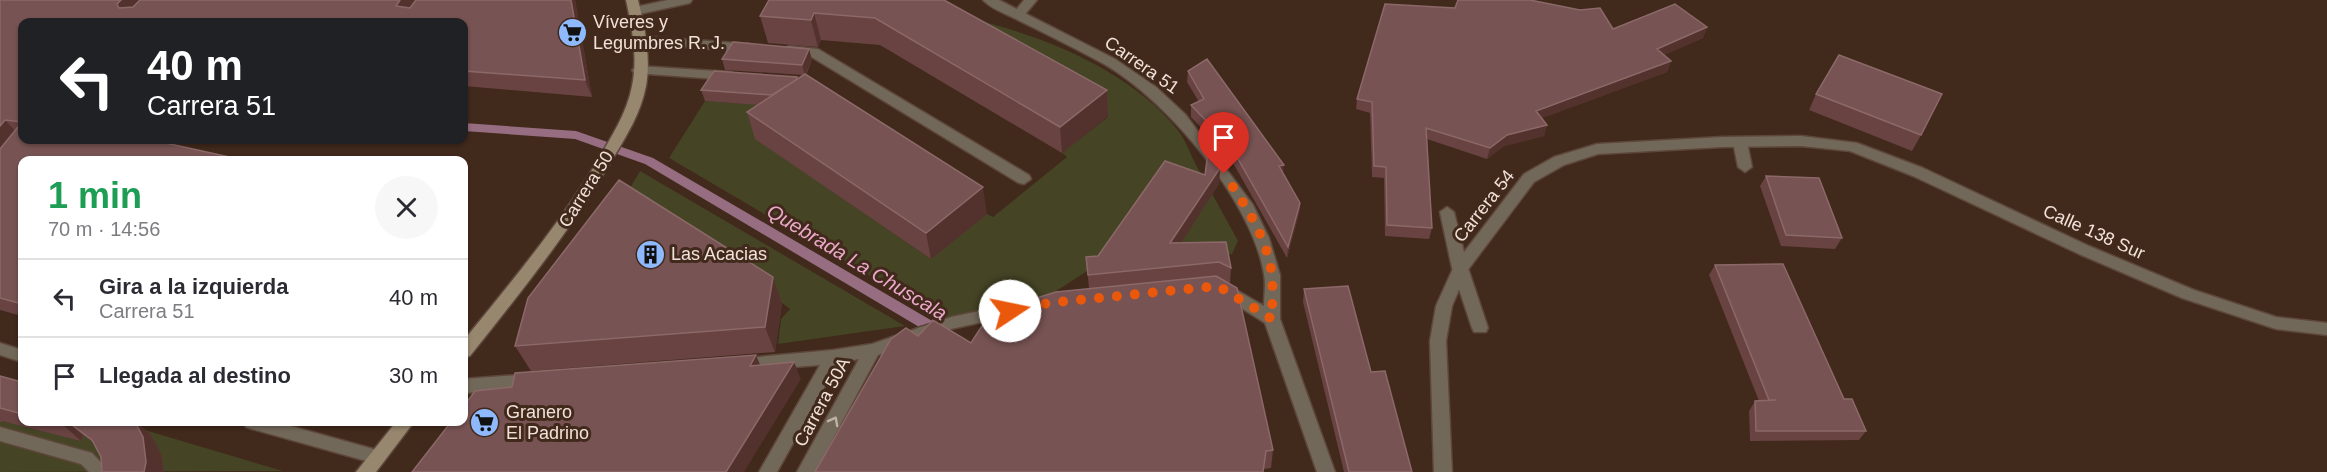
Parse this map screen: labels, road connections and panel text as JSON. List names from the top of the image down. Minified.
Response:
{"streets":{"main road":["Carrera 50"],"street":["Carrera 51","Carrera 54","Calle 138 Sur","Carrera 50A"]},"crossings":[["Carrera 54","Calle 138 Sur"]],"water":["Quebrada La Chuscala"],"places":{"supermarket":["Víveres y Legumbres R. J.","Granero El Padrino"],"building":["Las Acacias"]},"page":{"turn":["40 m","Carrera 51"],"heading":["1 min","70 m · 14:56"],"list":[{"name":"Gira a la izquierda","note":"Carrera 51","value":"40 m"},{"name":"Llegada al destino","value":"30 m"}]}}
